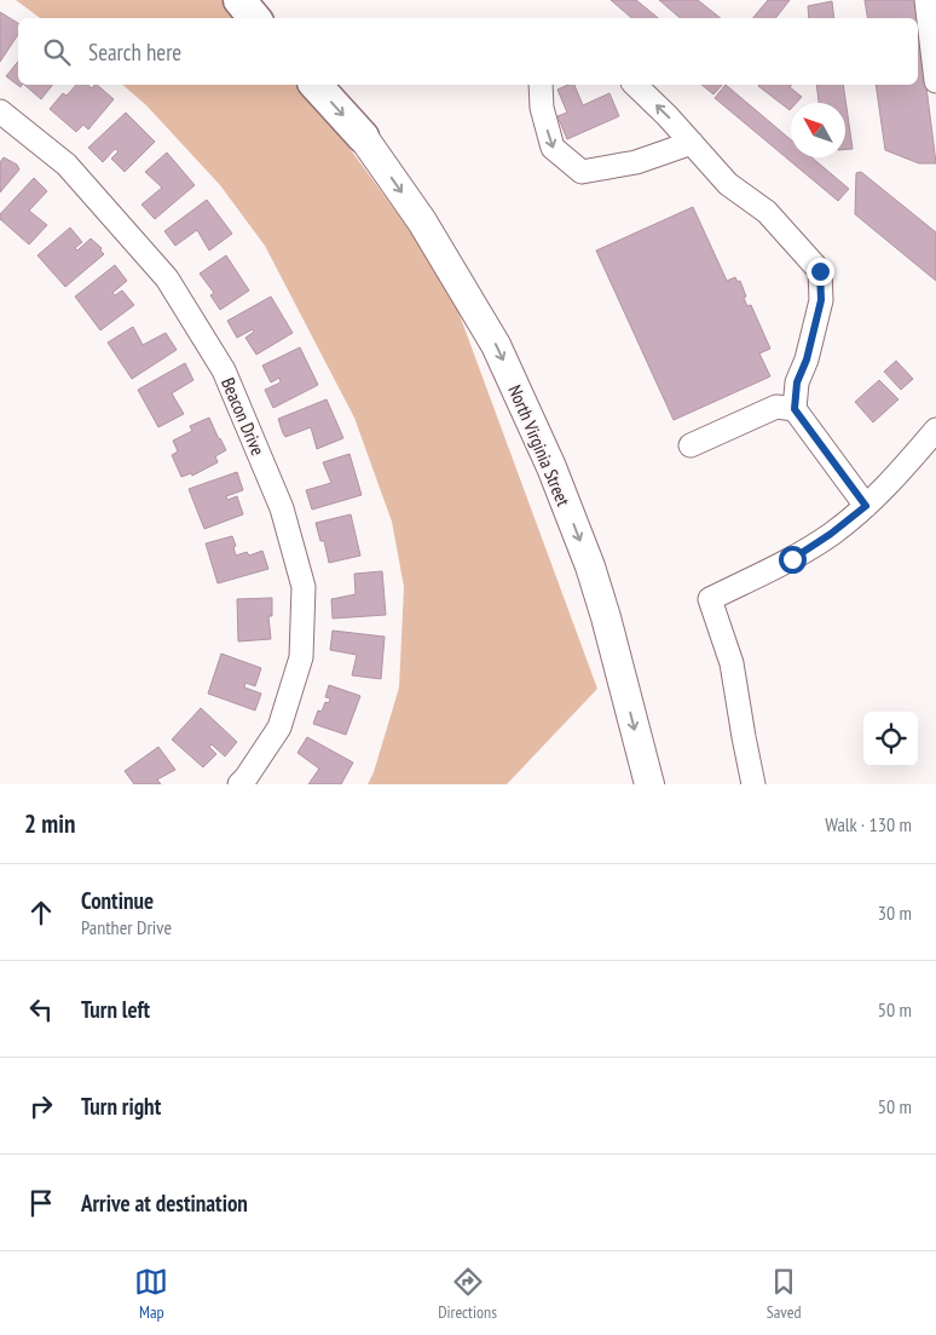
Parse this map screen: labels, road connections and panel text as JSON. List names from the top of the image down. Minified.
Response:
{"streets":{"main road":["North Virginia Street"],"street":["Beacon Drive"]},"one_way":["North Virginia Street"],"north":"top left","page":{"search":"Search here","heading":["2 min","Walk · 130 m"],"list":[["Continue","Panther Drive","30 m"],["Turn left","50 m"],["Turn right","50 m"],"Arrive at destination"],"nav":["Map","Directions","Saved"]}}
